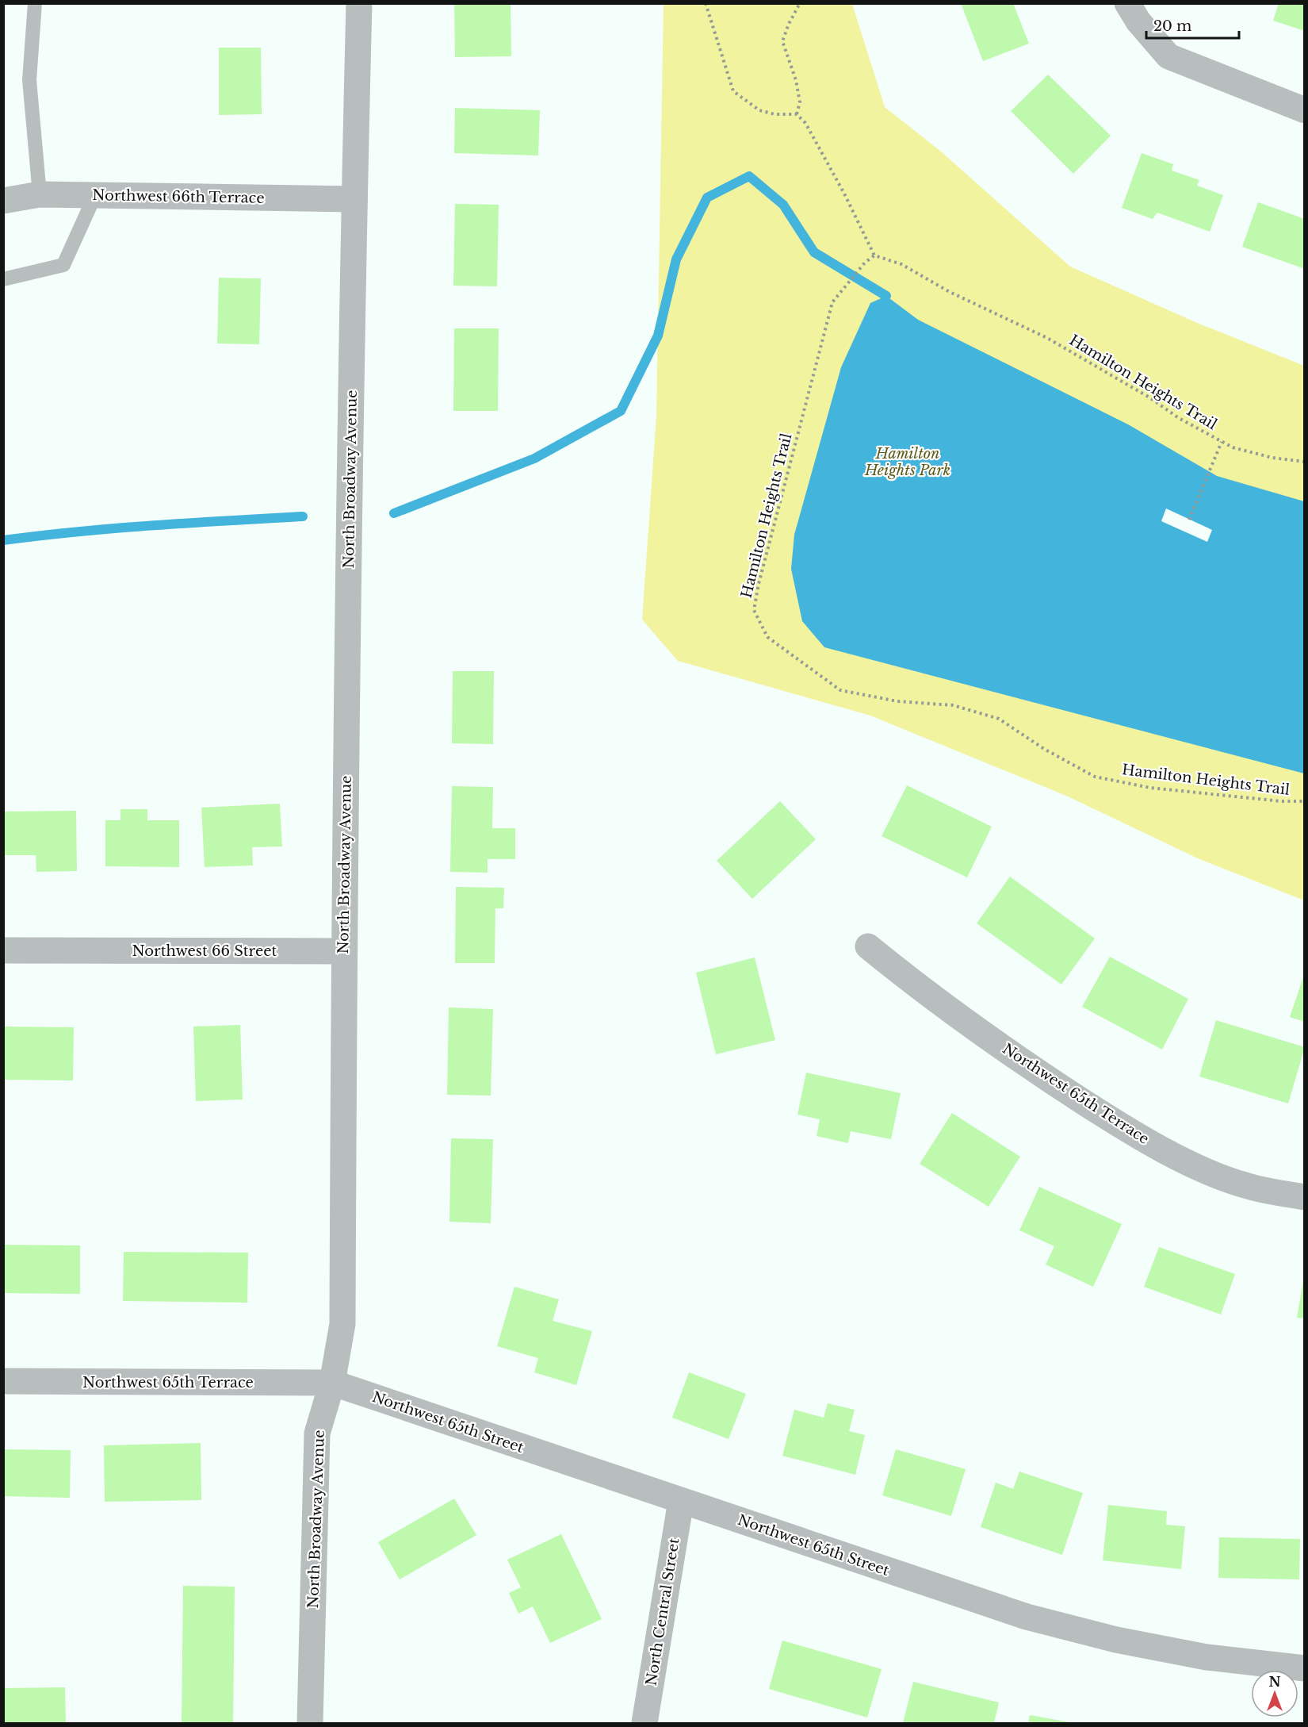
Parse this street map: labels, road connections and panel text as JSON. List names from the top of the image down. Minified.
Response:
{"streets":{"street":["Northwest 66th Terrace","North Broadway Avenue","Northwest 66 Street","Northwest 65th Terrace","Northwest 65th Street","North Central Street"],"path":["Hamilton Heights Trail"]},"crossings":[["Northwest 66th Terrace","North Broadway Avenue"],["North Broadway Avenue","Northwest 66 Street"],["North Broadway Avenue","Northwest 65th Terrace"],["North Broadway Avenue","Northwest 65th Street"],["Northwest 65th Terrace","Northwest 65th Street"],["Northwest 65th Street","North Central Street"]],"parks":["Hamilton Heights Park"],"scale_bar":"20 m","north":"top"}
